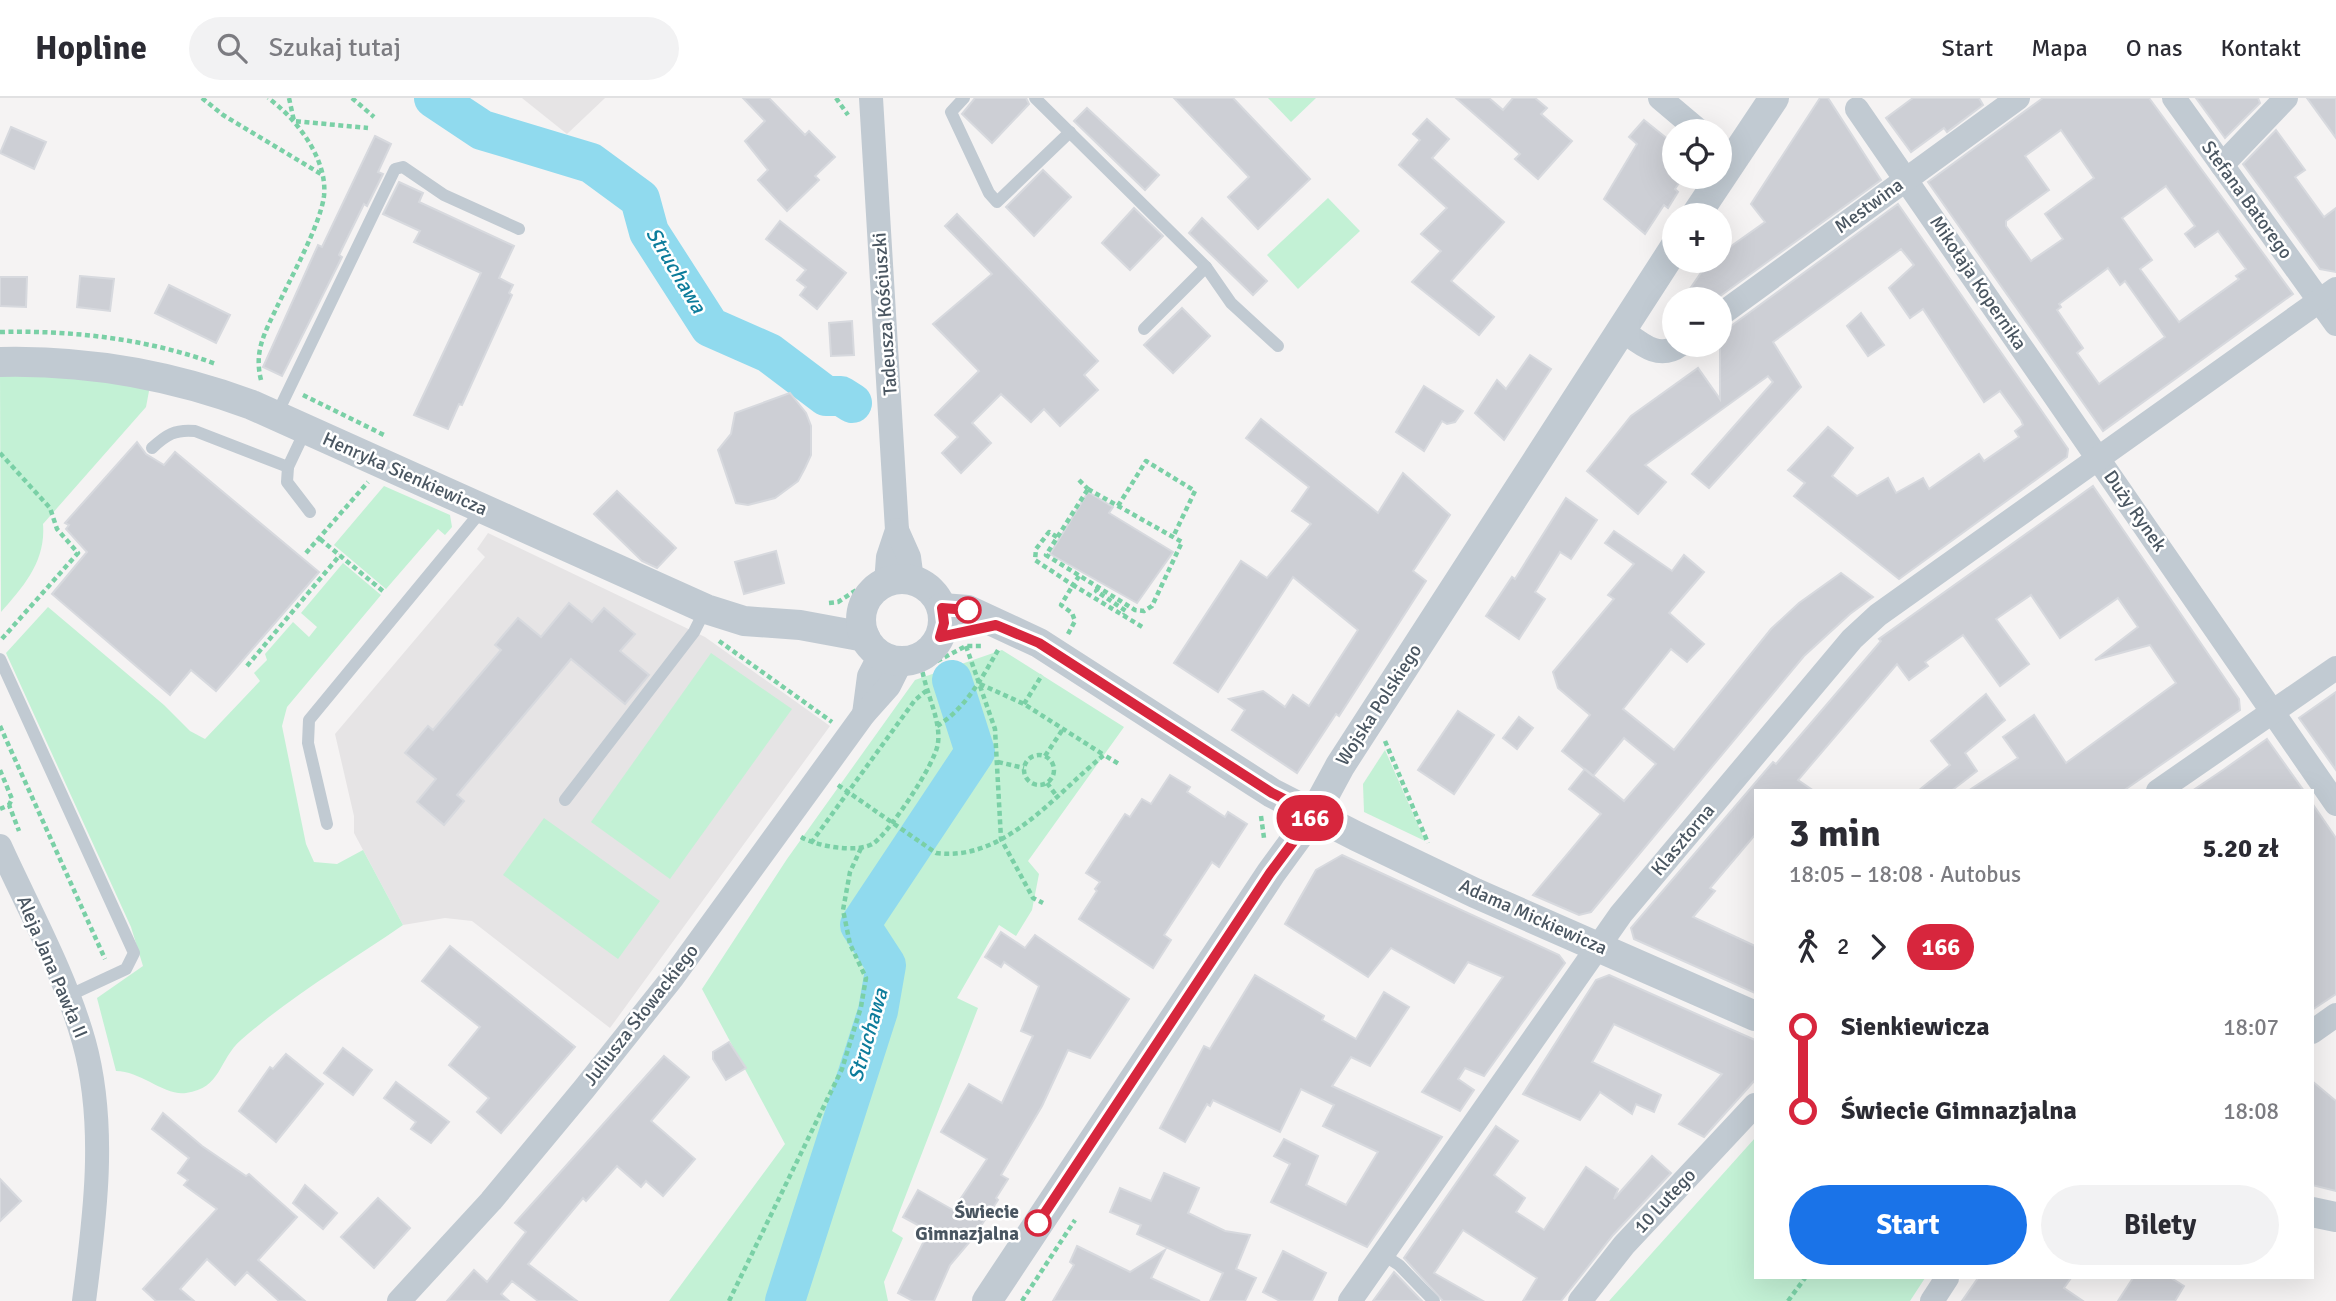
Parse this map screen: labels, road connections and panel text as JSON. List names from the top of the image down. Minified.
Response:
{"streets":{"street":["Stefana Batorego","Mestwina","Mikołaja Kopernika","Tadeusza Kościuszki","Henryka Sienkiewicza","Duży Rynek","Wojska Polskiego","Klasztorna","Adama Mickiewicza","Aleja Jana Pawła II","Juliusza Słowackiego","10 Lutego"]},"crossings":[["Stefana Batorego","Duży Rynek"],["Mestwina","Mikołaja Kopernika"],["Mikołaja Kopernika","Duży Rynek"],["Mikołaja Kopernika","Klasztorna"],["Henryka Sienkiewicza","Juliusza Słowackiego"],["Duży Rynek","Klasztorna"],["Wojska Polskiego","Adama Mickiewicza"],["Klasztorna","Adama Mickiewicza"]],"water":["Struchawa"],"places":["Świecie Gimnazjalna"],"lines":["bus line 166"],"page":{"header":"Hopline","search":"Szukaj tutaj","nav":["Start","Mapa","O nas","Kontakt"],"on_map":"166","map_buttons":["+","−"],"heading":["3 min","18:05 – 18:08 · Autobus","5.20 zł"],"legs":["2","166"],"list":[{"name":"Sienkiewicza","value":"18:07"},{"name":"Świecie Gimnazjalna","value":"18:08"}],"buttons":["Start","Bilety"]}}
